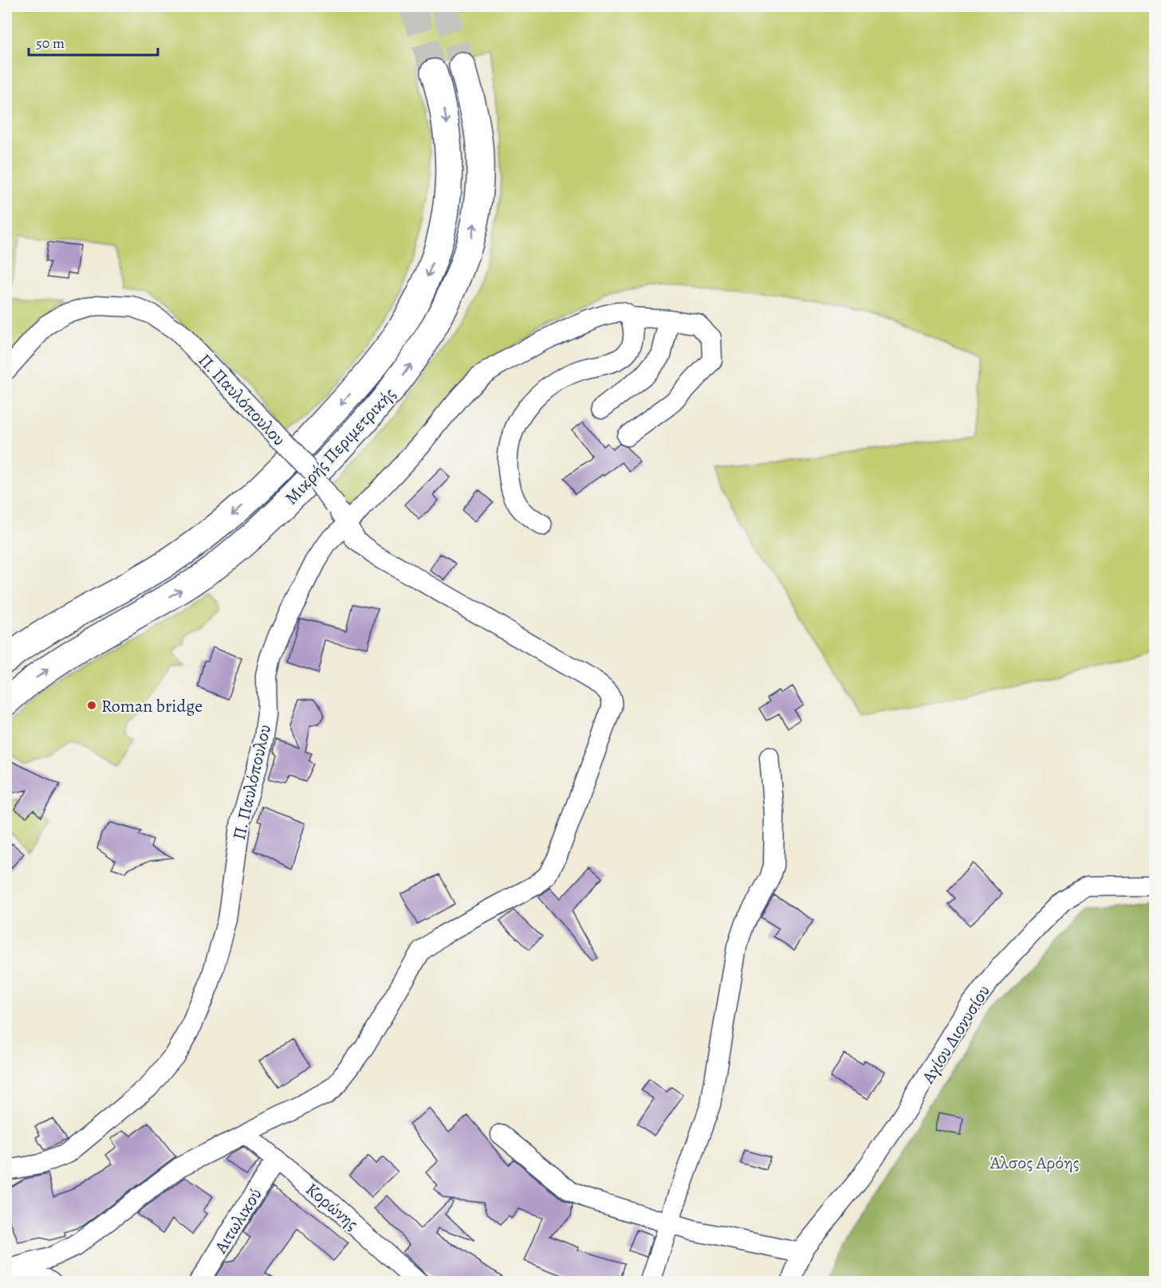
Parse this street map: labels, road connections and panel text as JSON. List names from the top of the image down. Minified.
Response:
{"streets":{"main road":["Μικρής Περιμετρικής"],"street":["Π. Παυλόπουλου","Αγίου Διονυσίου","Κορώνης","Αιτωλικού"]},"crossings":[["Κορώνης","Αιτωλικού"]],"parks":["Άλσος Αρόης"],"places":["Roman bridge"],"scale_bar":"50 m"}
